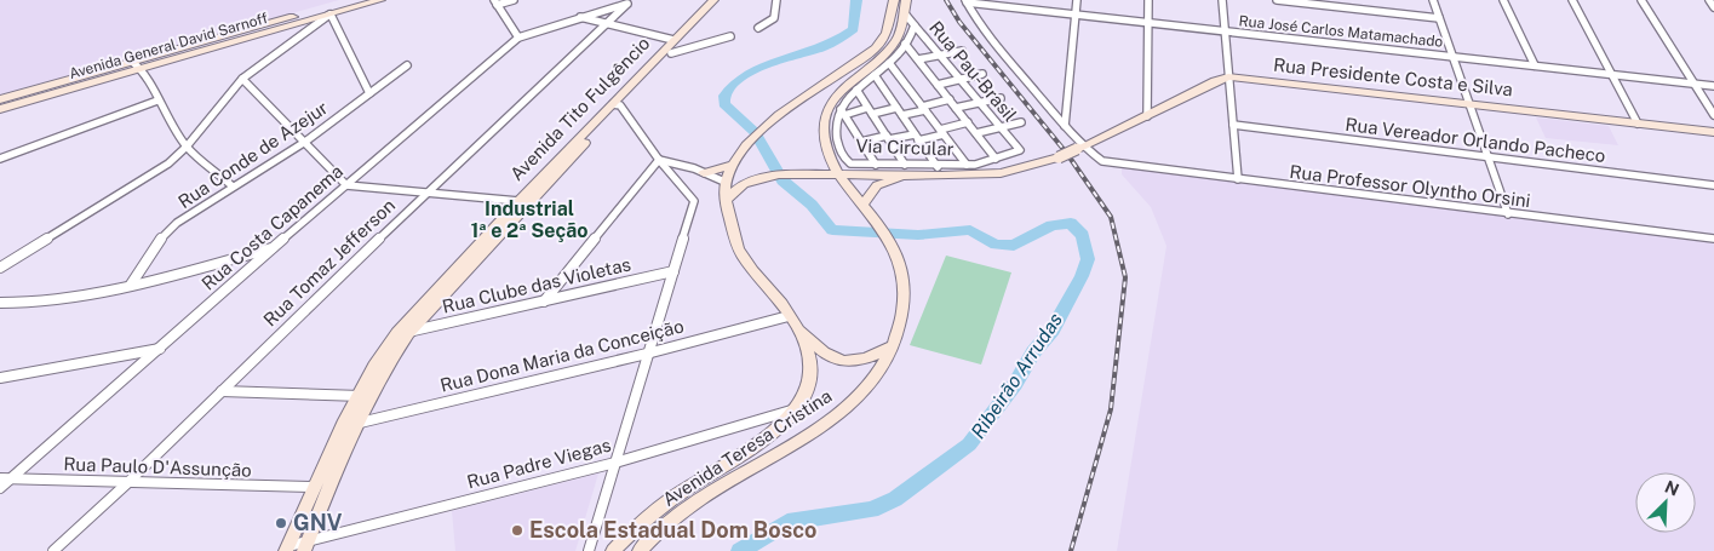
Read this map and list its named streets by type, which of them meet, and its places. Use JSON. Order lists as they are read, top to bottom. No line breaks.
{"streets":{"main road":["Avenida General David Sarnoff","Rua Presidente Costa e Silva","Avenida Tito Fulgêncio","Avenida Teresa Cristina"],"street":["Rua José Carlos Matamachado","Rua Pau-Brasil","Rua Vereador Orlando Pacheco","Via Circular","Rua Conde de Azejur","Rua Professor Olyntho Orsini","Rua Costa Capanema","Rua Tomaz Jefferson","Rua Clube das Violetas","Rua Dona Maria da Conceição","Rua Padre Viegas","Rua Paulo D'Assunção"]},"crossings":[["Rua Pau-Brasil","Via Circular"],["Rua Pau-Brasil","Avenida Teresa Cristina"],["Avenida Tito Fulgêncio","Rua Clube das Violetas"],["Avenida Tito Fulgêncio","Rua Dona Maria da Conceição"],["Avenida Tito Fulgêncio","Rua Padre Viegas"],["Avenida Tito Fulgêncio","Rua Paulo D'Assunção"],["Rua Costa Capanema","Rua Tomaz Jefferson"],["Rua Costa Capanema","Rua Paulo D'Assunção"],["Rua Tomaz Jefferson","Rua Paulo D'Assunção"],["Rua Dona Maria da Conceição","Avenida Teresa Cristina"],["Avenida Teresa Cristina","Rua Padre Viegas"]],"districts":["Industrial 1ª e 2ª Seção"],"water":["Ribeirão Arrudas"],"places":["GNV","Escola Estadual Dom Bosco"],"north":"top right"}
